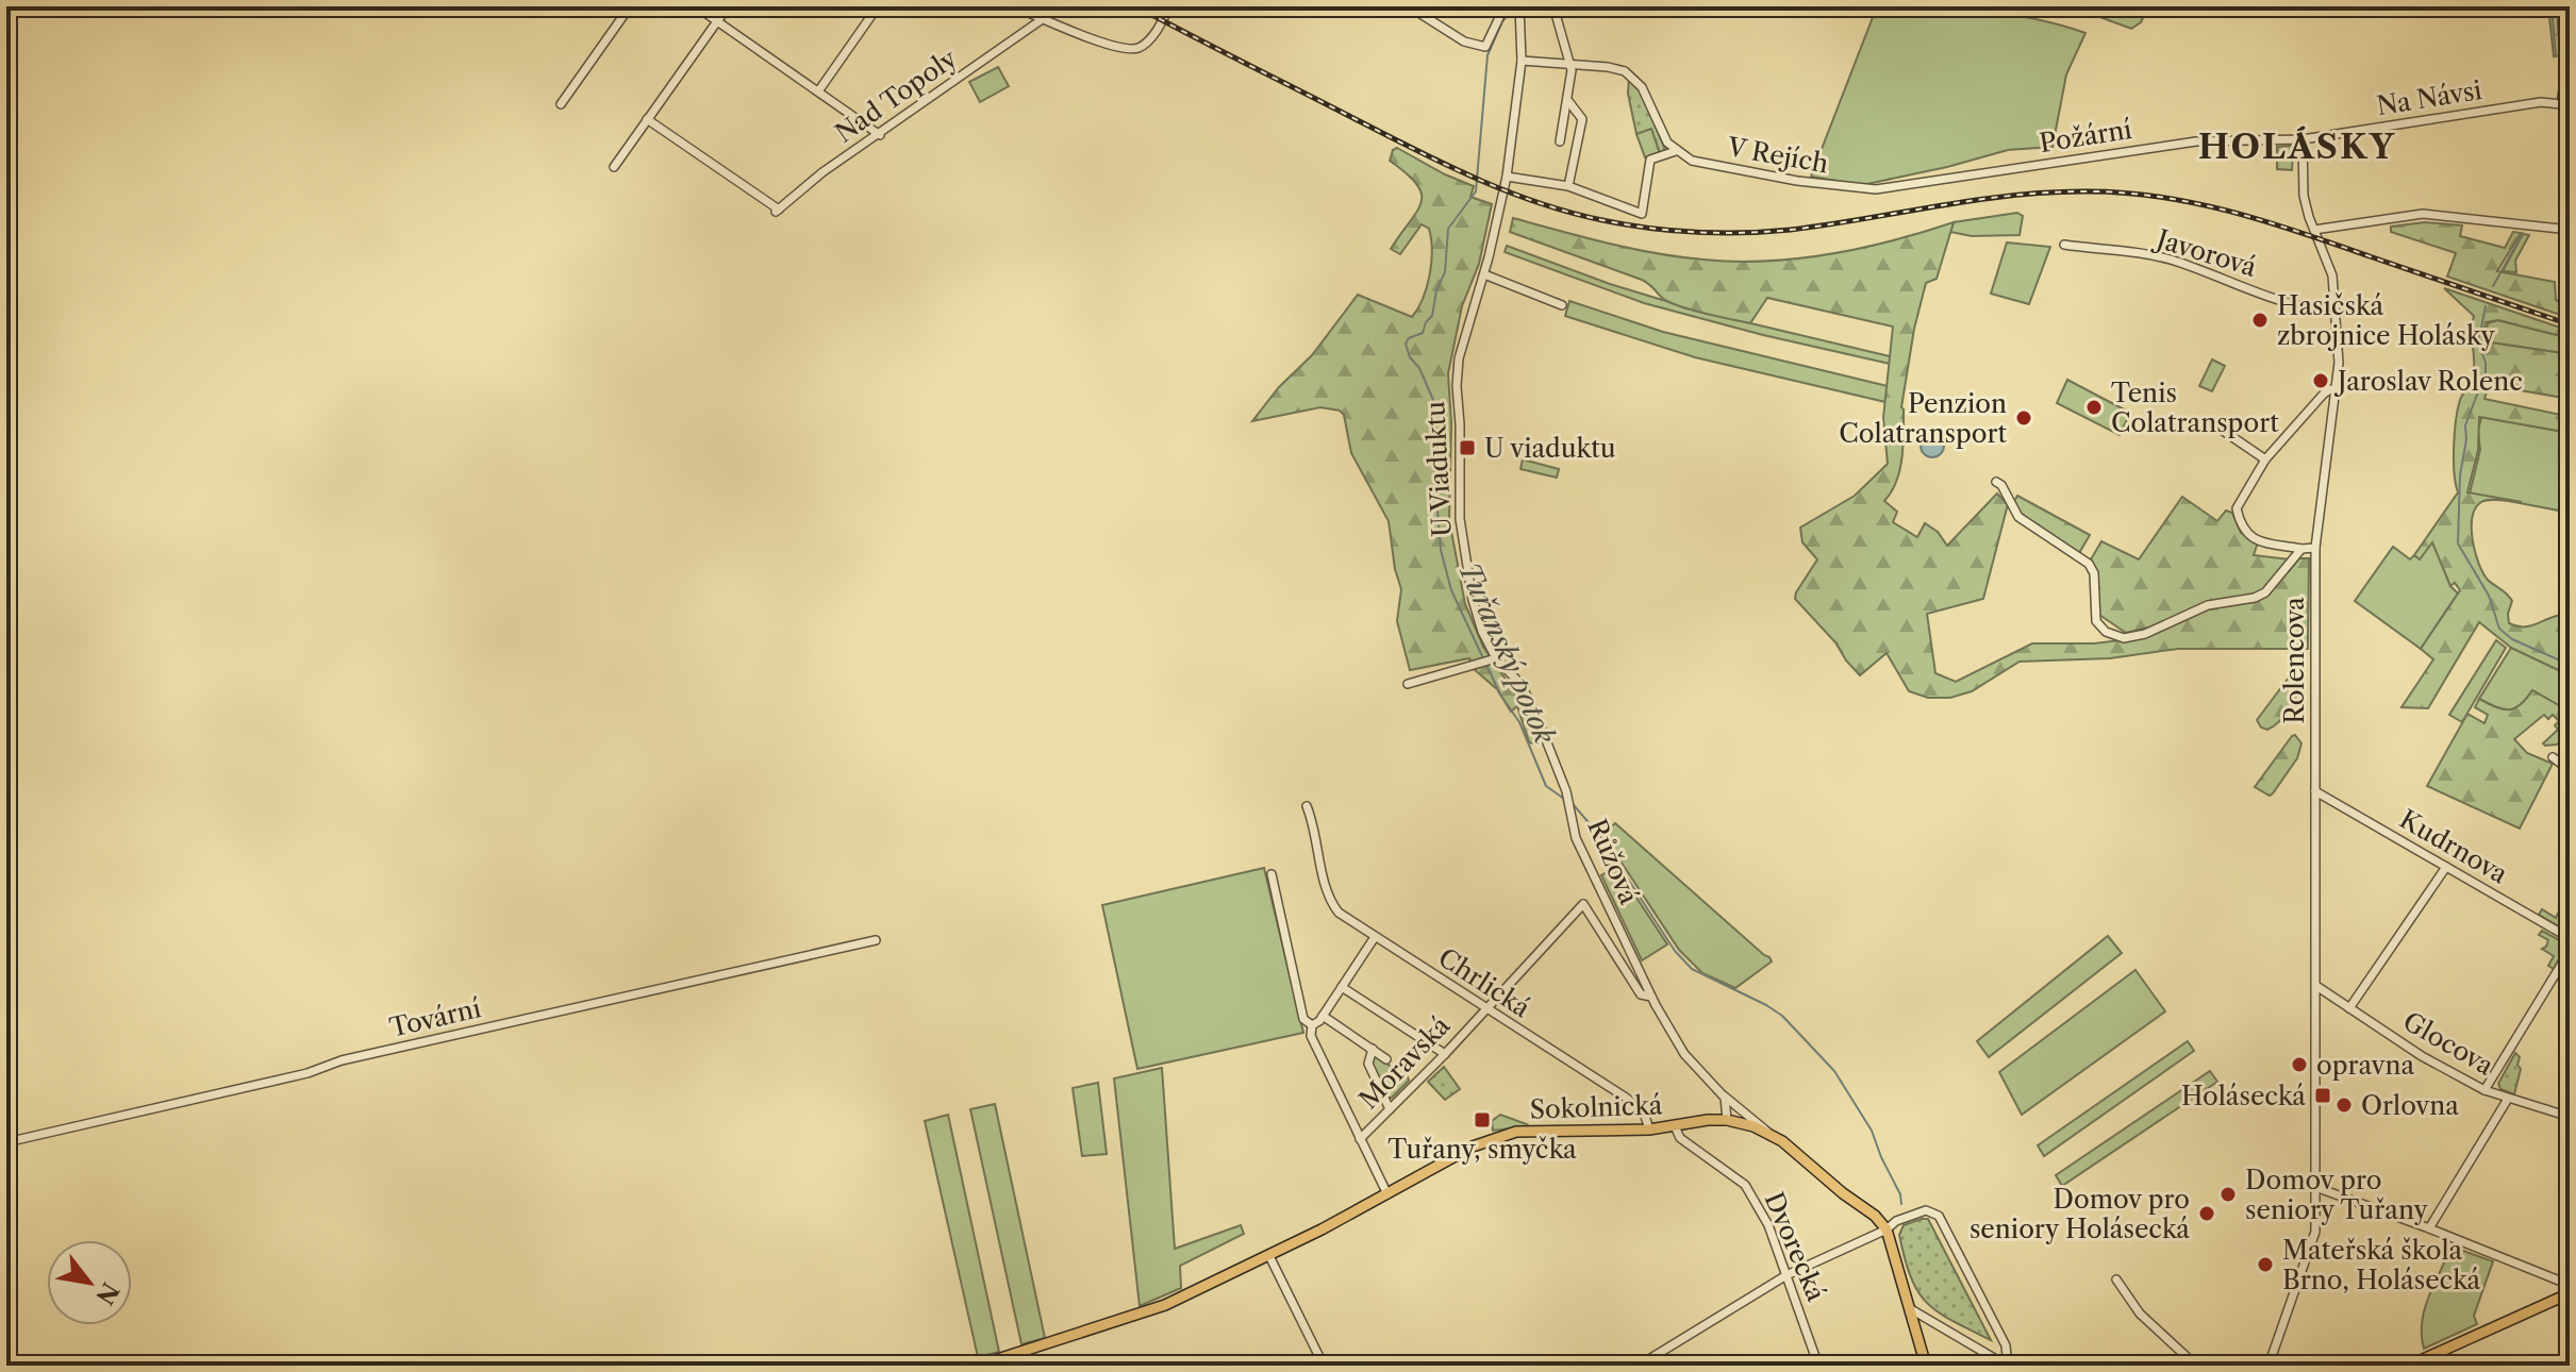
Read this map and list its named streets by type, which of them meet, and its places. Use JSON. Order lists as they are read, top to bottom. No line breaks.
{"streets":{"main road":["Sokolnická"],"street":["Nad Topoly","Na Návsi","Požární","V Rejích","Javorová","U Viaduktu","Rolencova","Kudrnova","Růžová","Chrlická","Tovární","Glocova","Moravská","Dvorecká"]},"crossings":[["Na Návsi","Požární"],["Na Návsi","Rolencova"],["Požární","V Rejích"],["Požární","Rolencova"],["Javorová","Rolencova"],["U Viaduktu","Růžová"],["Rolencova","Kudrnova"],["Rolencova","Glocova"],["Růžová","Moravská"],["Růžová","Sokolnická"],["Chrlická","Moravská"],["Chrlická","Sokolnická"],["Sokolnická","Dvorecká"]],"districts":["HOLÁSKY"],"water":["Tuřanský potok"],"places":{"other":["Hasičská zbrojnice Holásky","Jaroslav Rolenc","Tenis Colatransport","Penzion Colatransport","opravna","Orlovna","Domov pro seniory Tuřany","Domov pro seniory Holásecká","Mateřská škola Brno, Holásecká"],"transit":["U viaduktu","Holásecká","Tuřany, smyčka"]},"north":"bottom right"}
